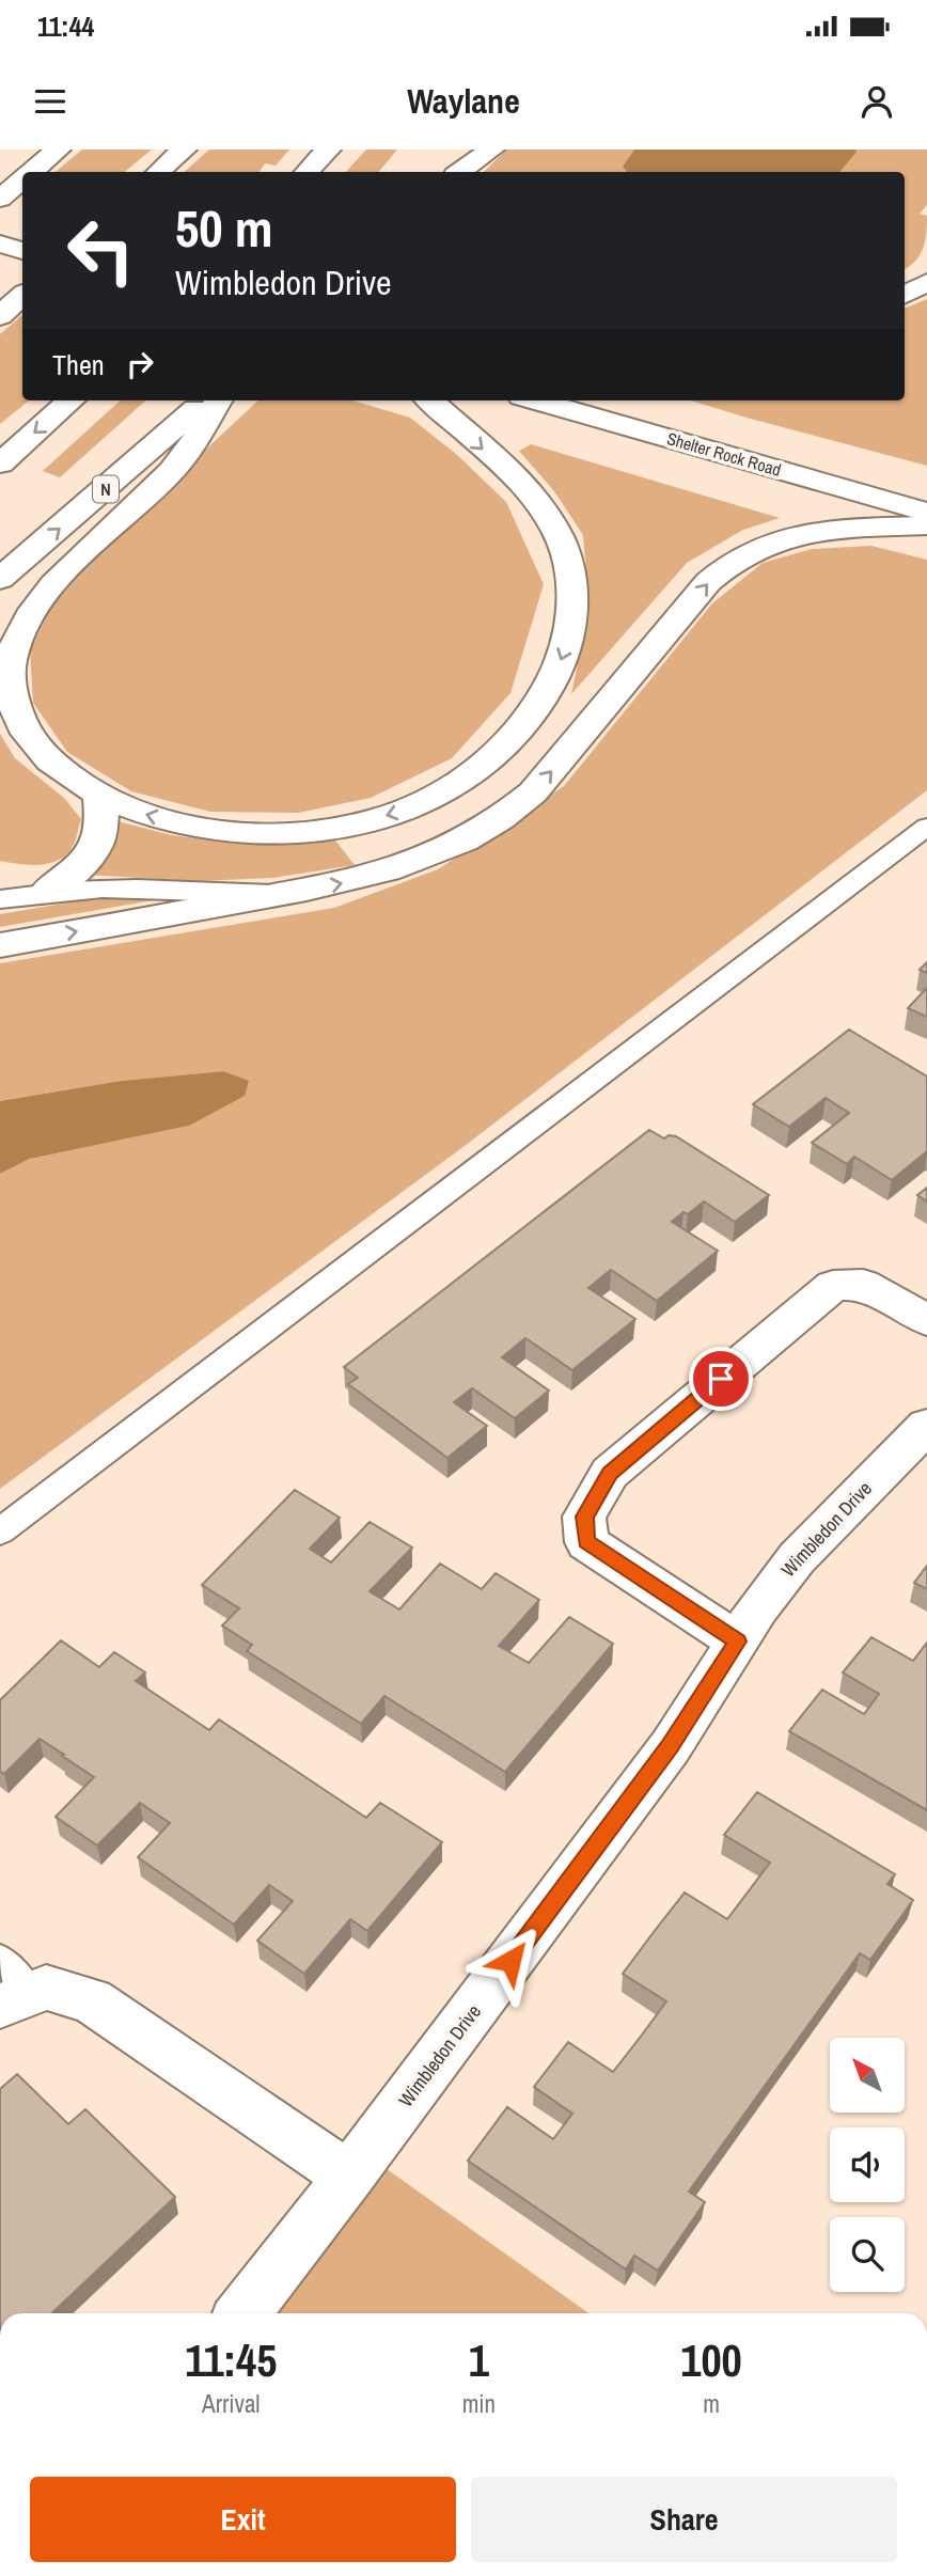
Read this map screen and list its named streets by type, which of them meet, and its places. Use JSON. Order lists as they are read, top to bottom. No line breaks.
{"streets":{"main road":["Shelter Rock Road","N","Wimbledon Drive"]},"north":"top left","page":{"status":"11:44","header":"Waylane","turn":["50 m","Wimbledon Drive"],"then":"Then","eta":["11:45","Arrival","1","min","100","m"],"buttons":["Exit","Share"]}}
